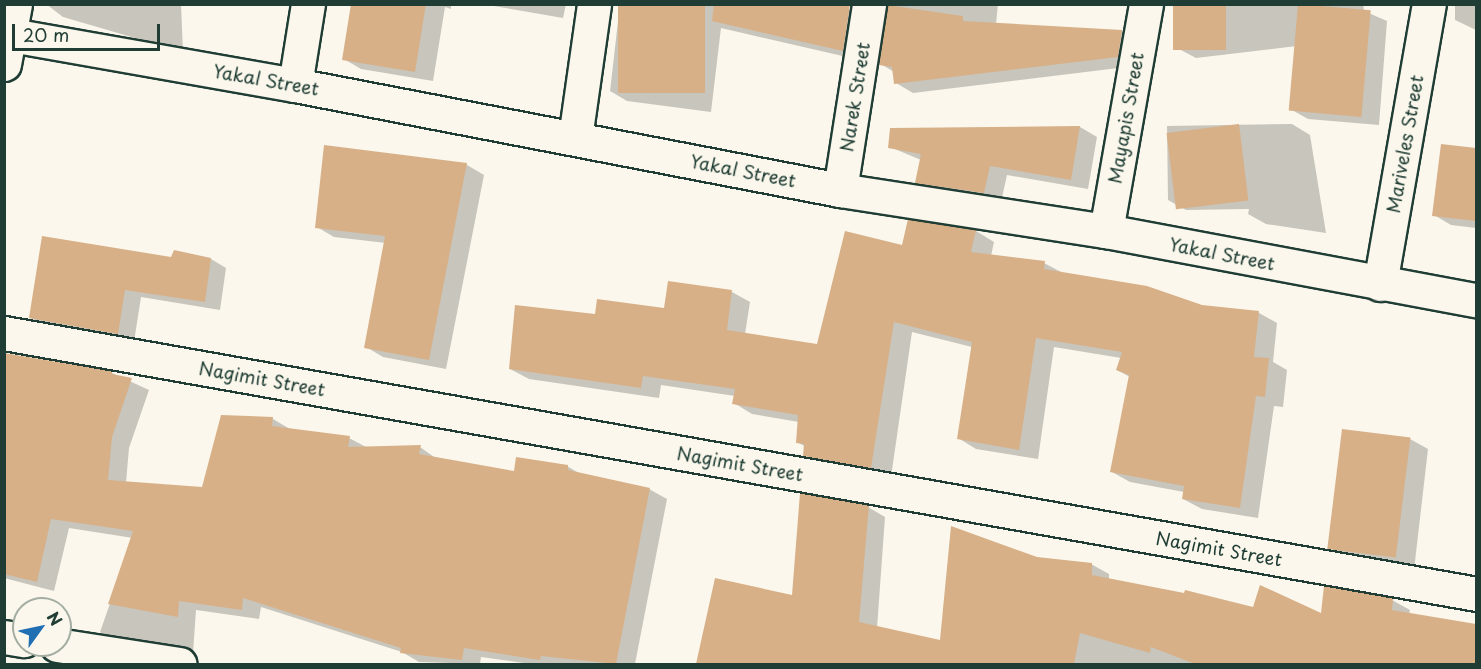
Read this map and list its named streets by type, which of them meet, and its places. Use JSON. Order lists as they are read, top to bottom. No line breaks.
{"streets":{"street":["Yakal Street","Narek Street","Mayapis Street","Mariveles Street","Nagimit Street"]},"crossings":[["Yakal Street","Narek Street"],["Yakal Street","Mayapis Street"],["Yakal Street","Mariveles Street"]],"scale_bar":"20 m","north":"top right"}
